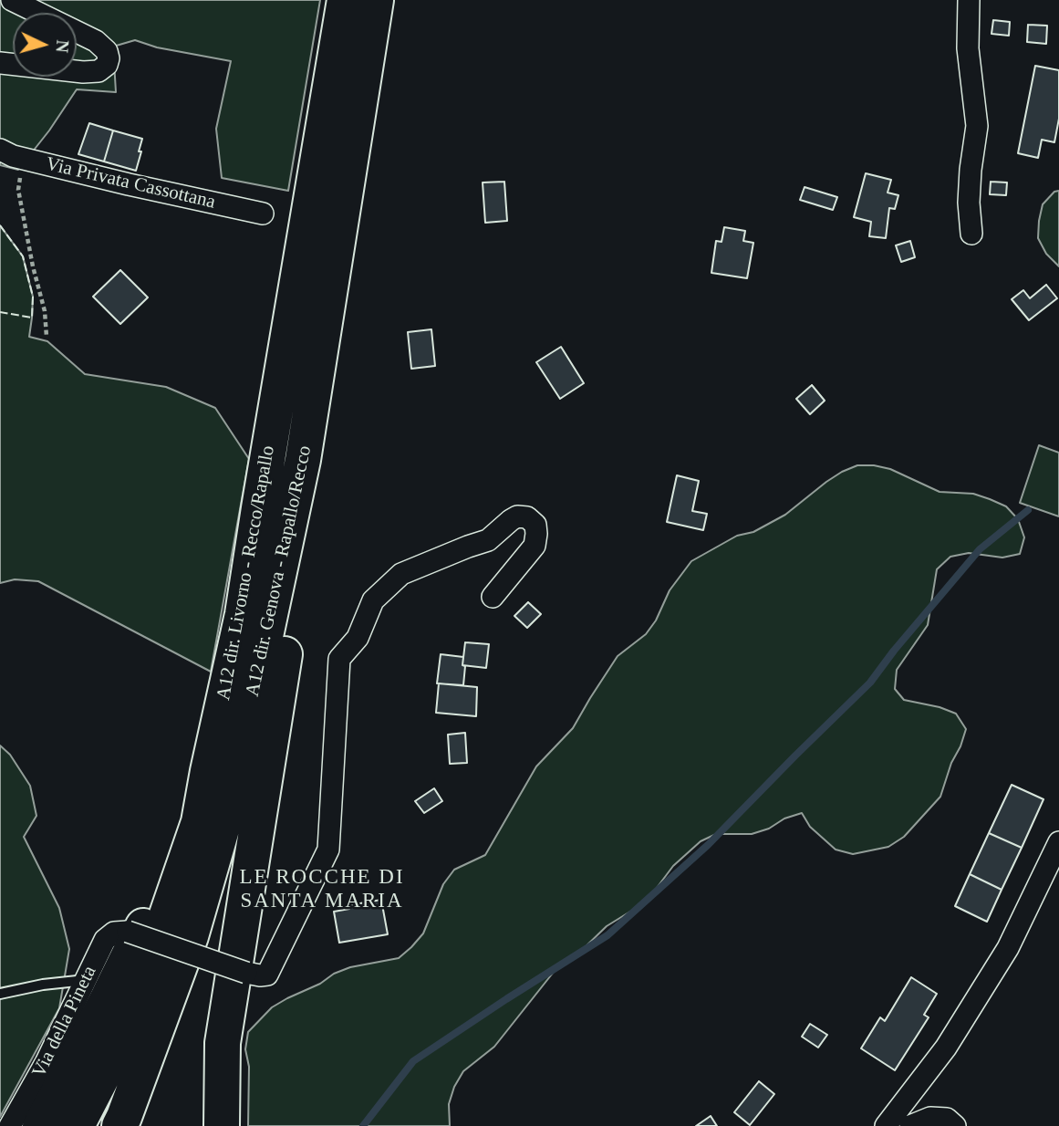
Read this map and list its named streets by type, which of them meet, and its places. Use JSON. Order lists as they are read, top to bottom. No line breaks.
{"streets":{"highway":["A12 dir. Genova - Rapallo/Recco","A12 dir. Livorno - Recco/Rapallo"],"street":["Via Privata Cassottana","Via della Pineta"]},"districts":["LE ROCCHE DI SANTA MARIA"],"north":"right"}
